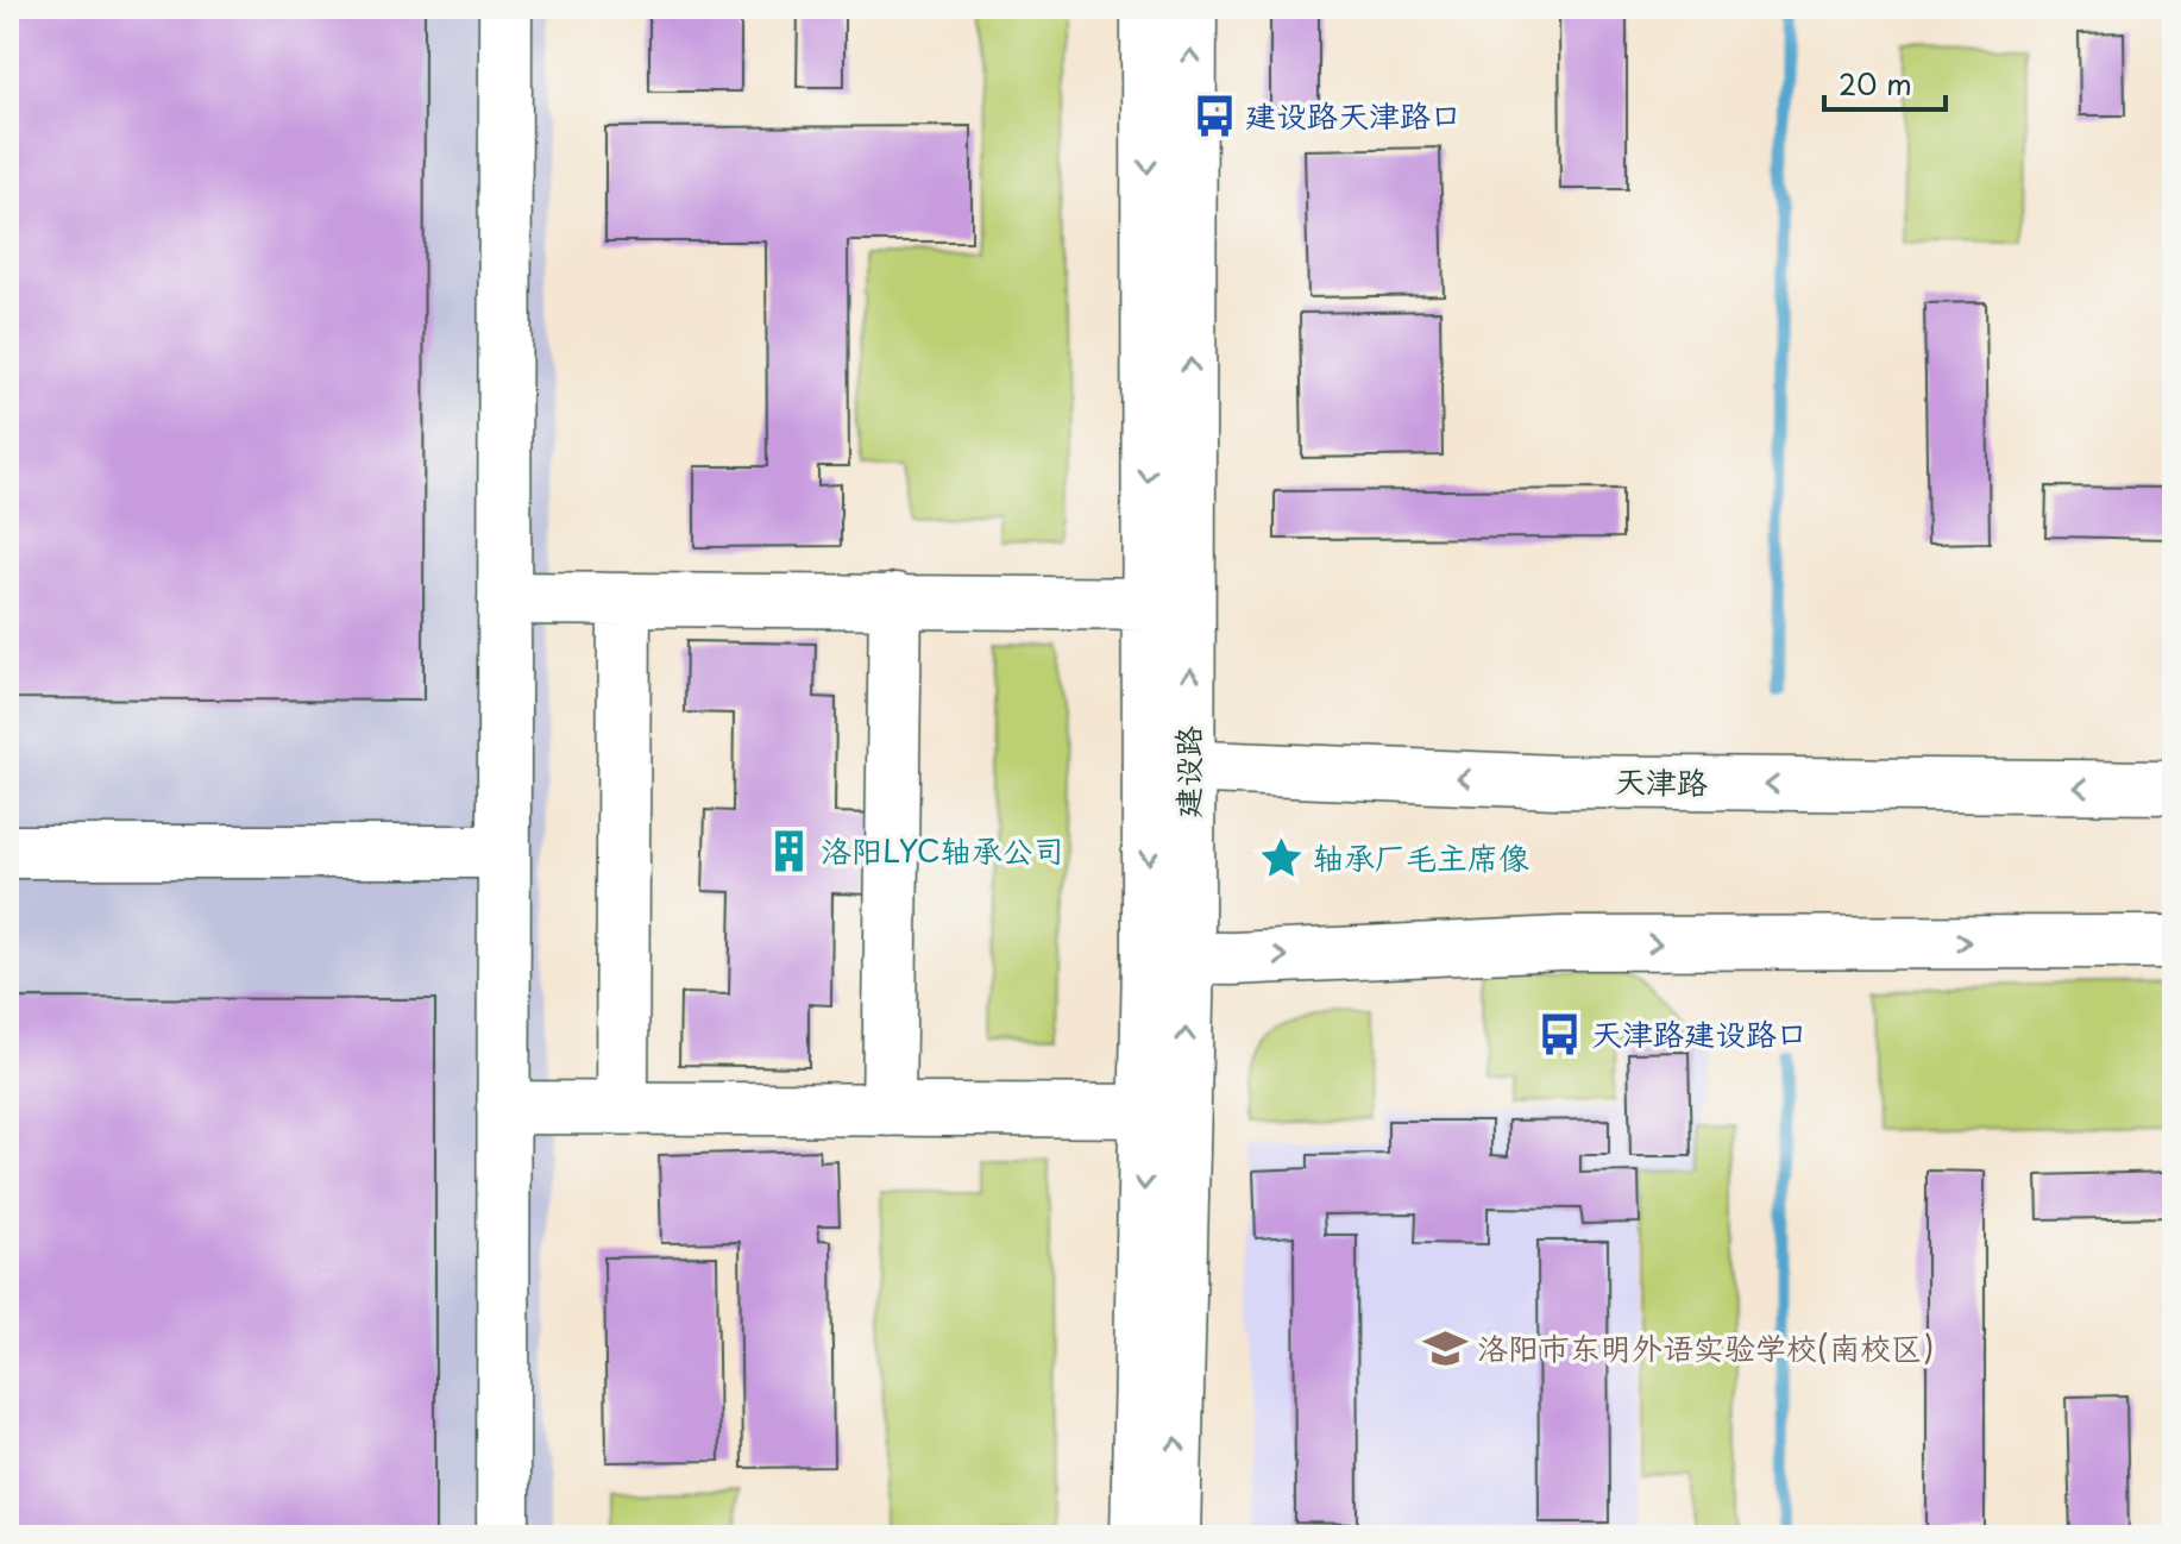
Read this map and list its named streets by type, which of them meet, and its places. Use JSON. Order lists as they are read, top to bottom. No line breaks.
{"streets":{"street":["建设路","天津路"]},"crossings":[["建设路","天津路"]],"places":{"bus stop":["建设路天津路口","天津路建设路口"],"building":["洛阳LYC轴承公司"],"place":["轴承厂毛主席像"],"school or university":["洛阳市东明外语实验学校(南校区)"]},"scale_bar":"20 m"}
